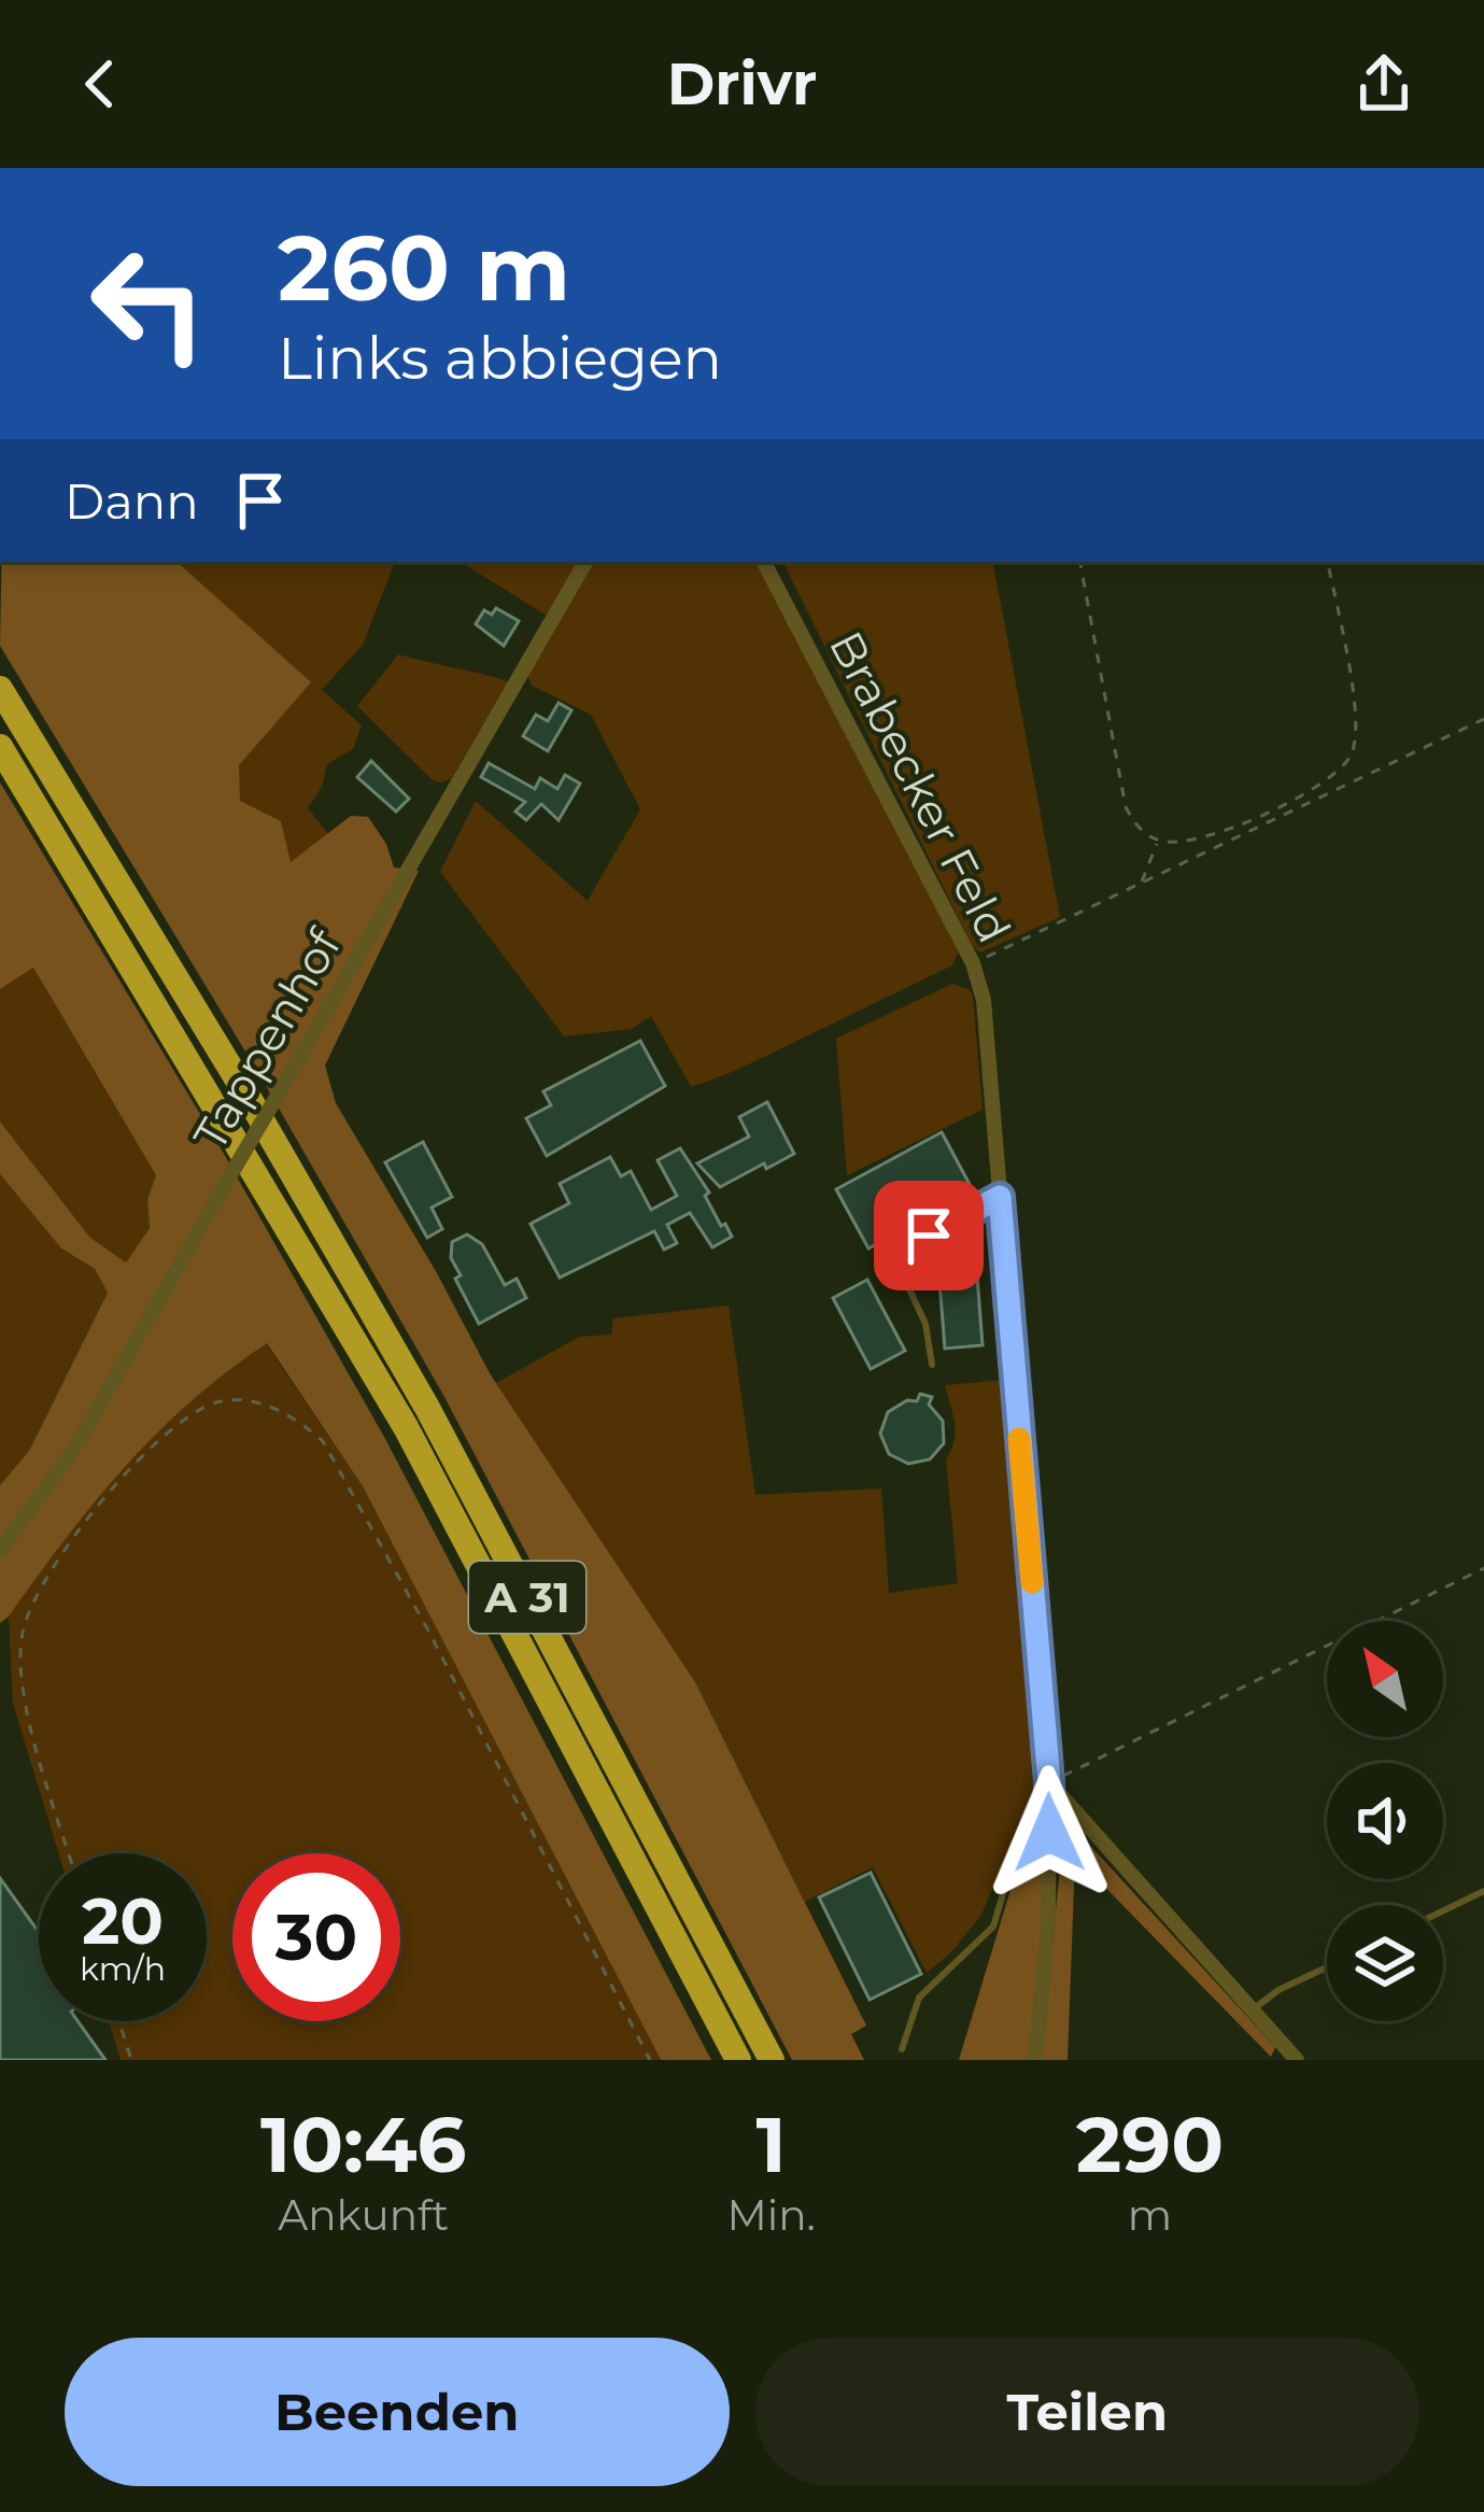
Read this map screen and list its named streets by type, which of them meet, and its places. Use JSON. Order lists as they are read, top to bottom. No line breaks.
{"streets":{"highway":["A 31"],"street":["Brabecker Feld","Tappenhof"]},"north":"top left","page":{"header":"Drivr","turn":["260 m","Links abbiegen"],"then":"Dann","speed":"20 km/h","limit":"30","eta":["10:46","Ankunft","1","Min.","290","m"],"buttons":["Beenden","Teilen"]}}
